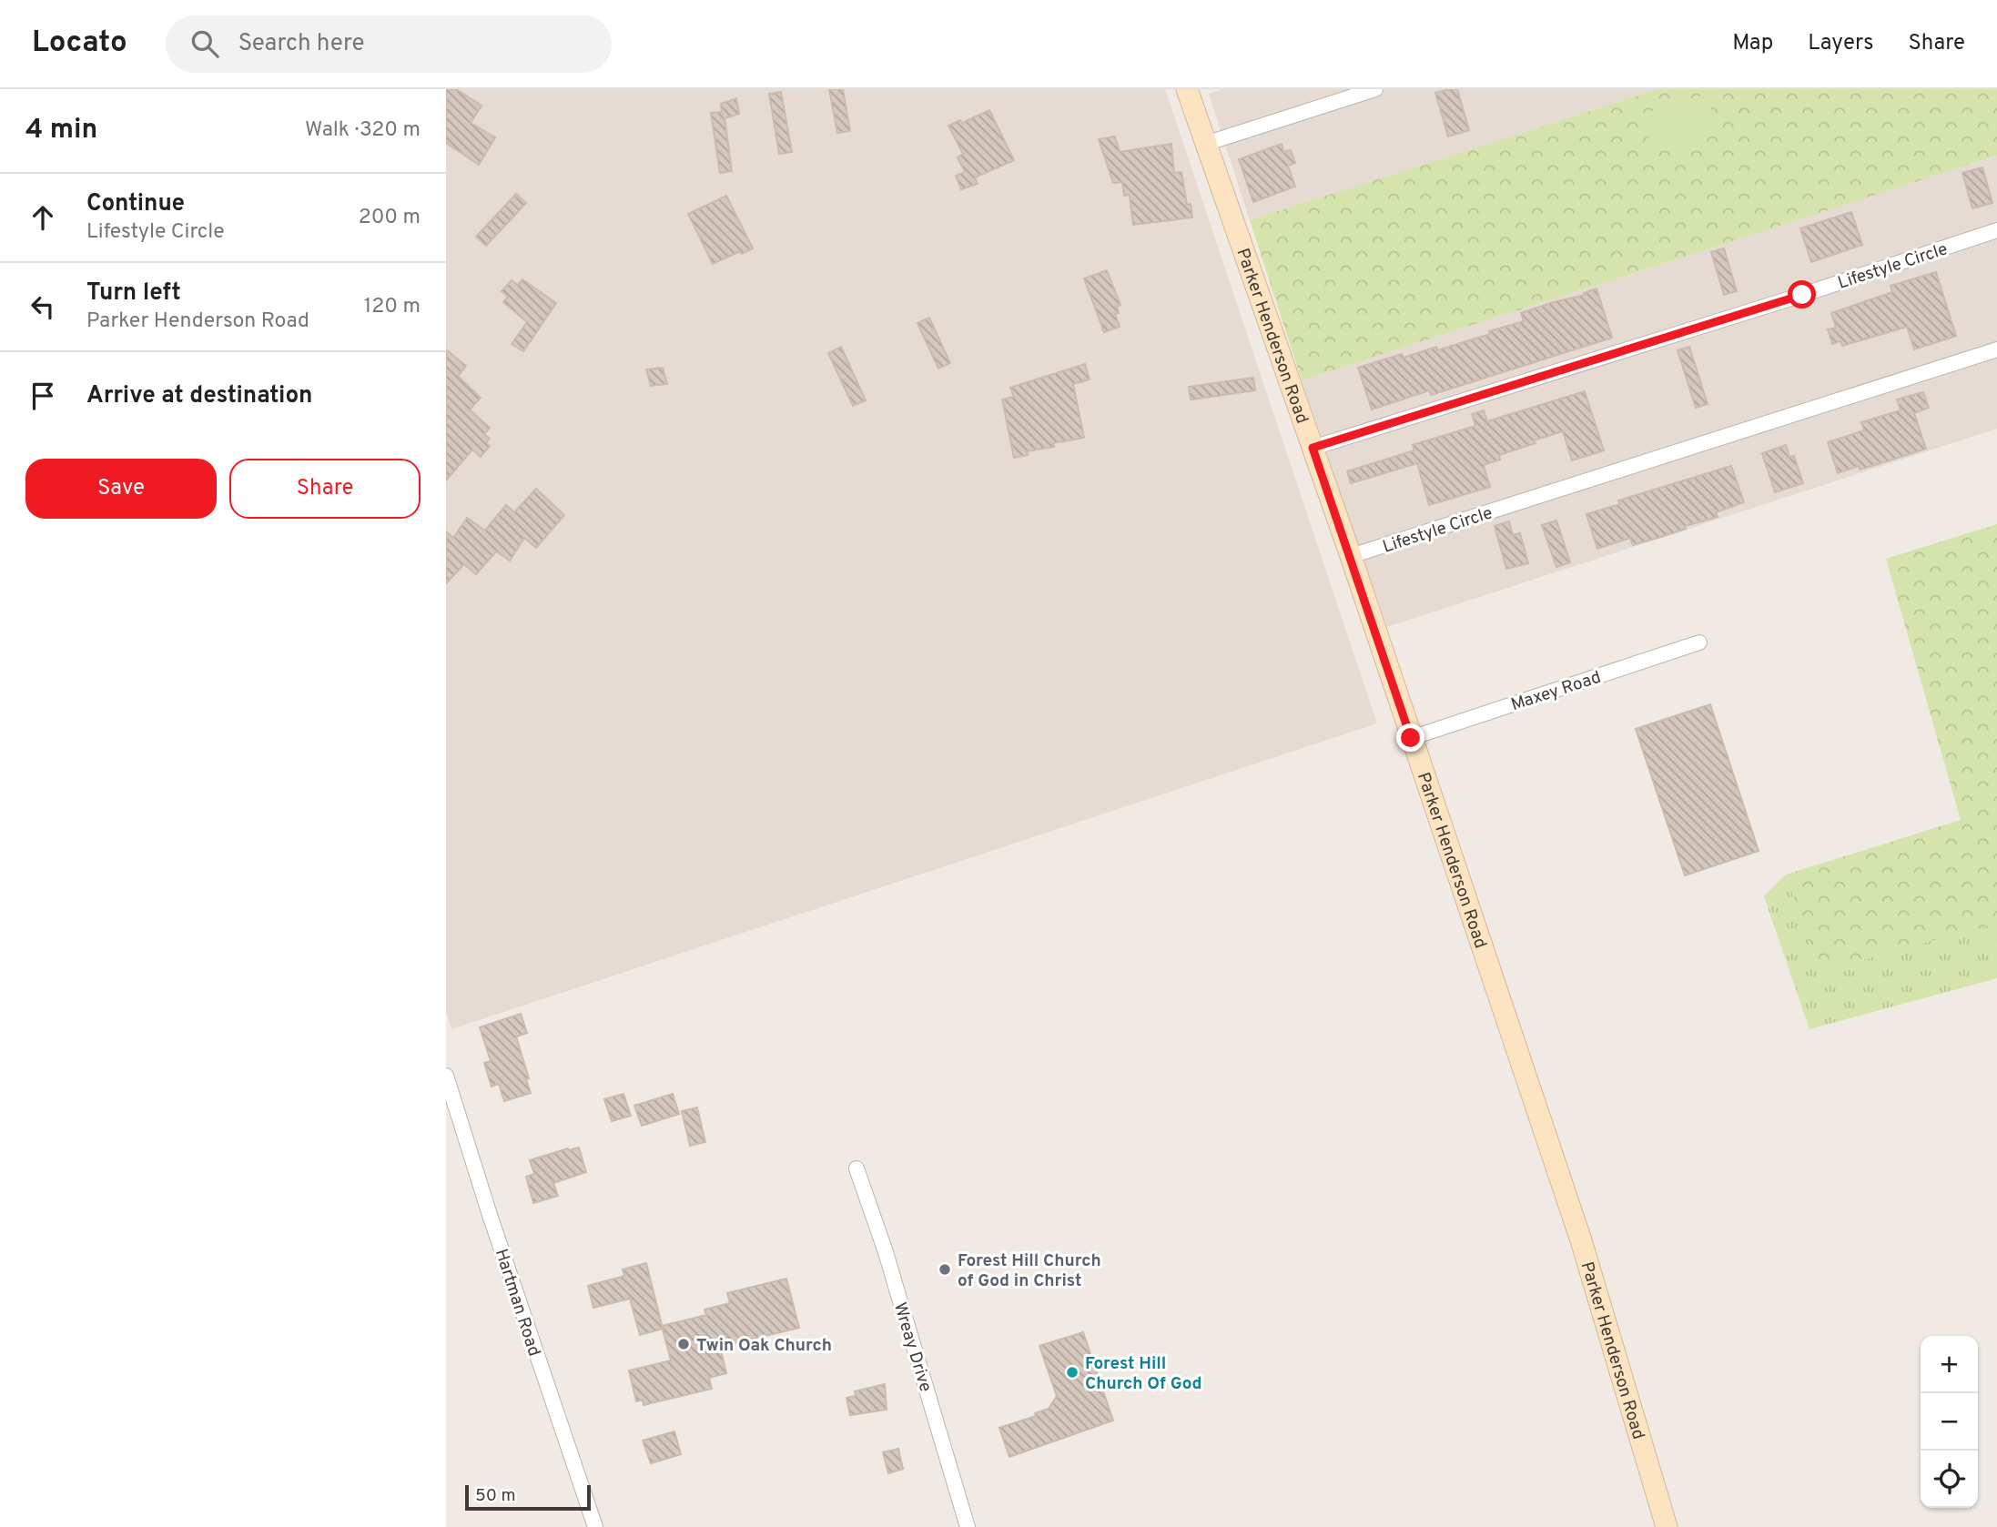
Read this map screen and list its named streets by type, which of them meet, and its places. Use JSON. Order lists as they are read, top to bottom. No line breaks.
{"streets":{"street":["Lifestyle Circle","Parker Henderson Road","Maxey Road","Hartman Road","Wreay Drive"]},"crossings":[["Lifestyle Circle","Parker Henderson Road"],["Parker Henderson Road","Maxey Road"]],"places":["Forest Hill Church of God in Christ","Twin Oak Church","Forest Hill Church Of God"],"scale_bar":"50 m","page":{"header":"Locato","search":"Search here","nav":["Map","Layers","Share"],"heading":["4 min","Walk · 320 m"],"list":[["Continue","Lifestyle Circle","200 m"],["Turn left","Parker Henderson Road","120 m"],"Arrive at destination"],"buttons":["Save","Share"],"map_buttons":["+","−"],"scale":"50 m"}}
